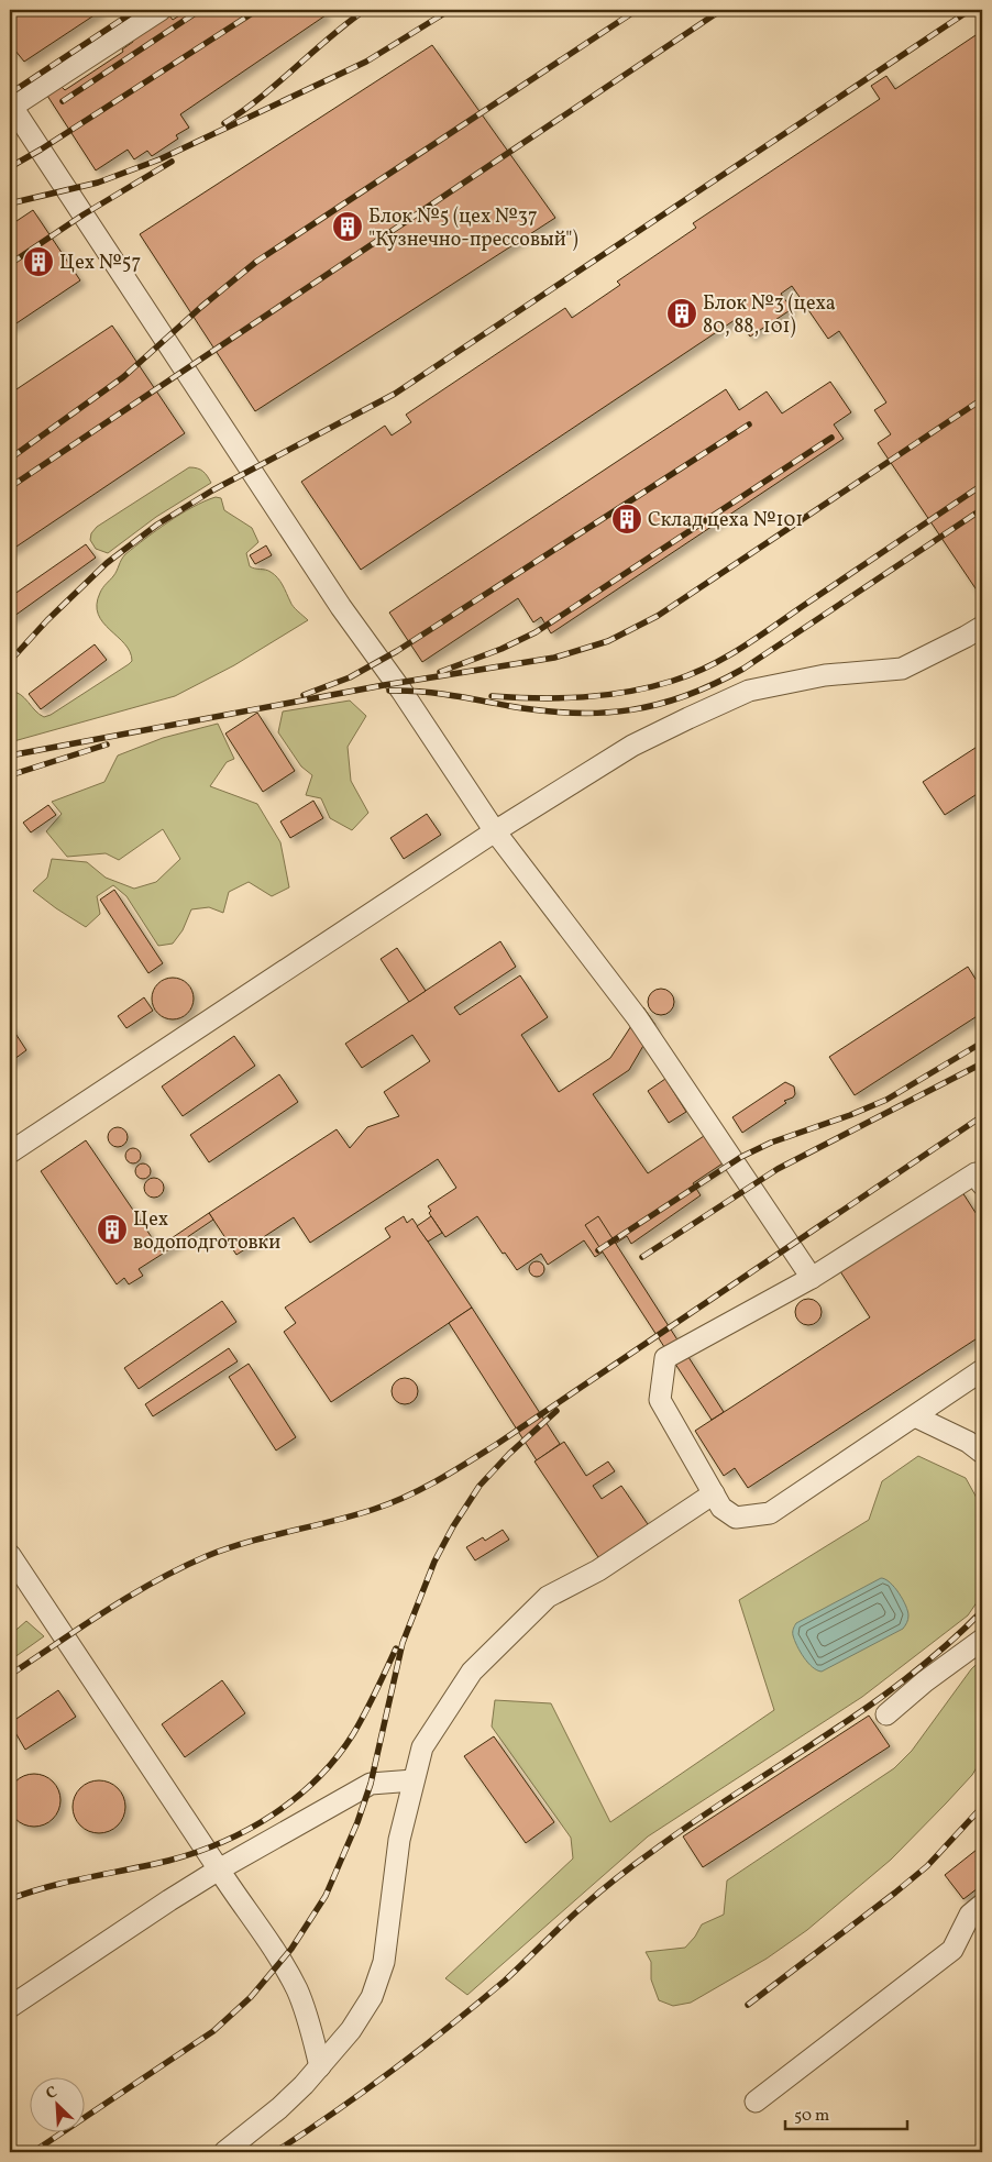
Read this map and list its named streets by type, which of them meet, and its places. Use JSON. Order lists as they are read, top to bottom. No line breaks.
{"places":{"building":["Блок №5 (цех №37 \"Кузнечно-прессовый\")","Цех №57","Блок №3 (цеха 80, 88, 101)","Склад цеха №101","Цех водоподготовки"]},"scale_bar":"50 m","north":"top left"}
